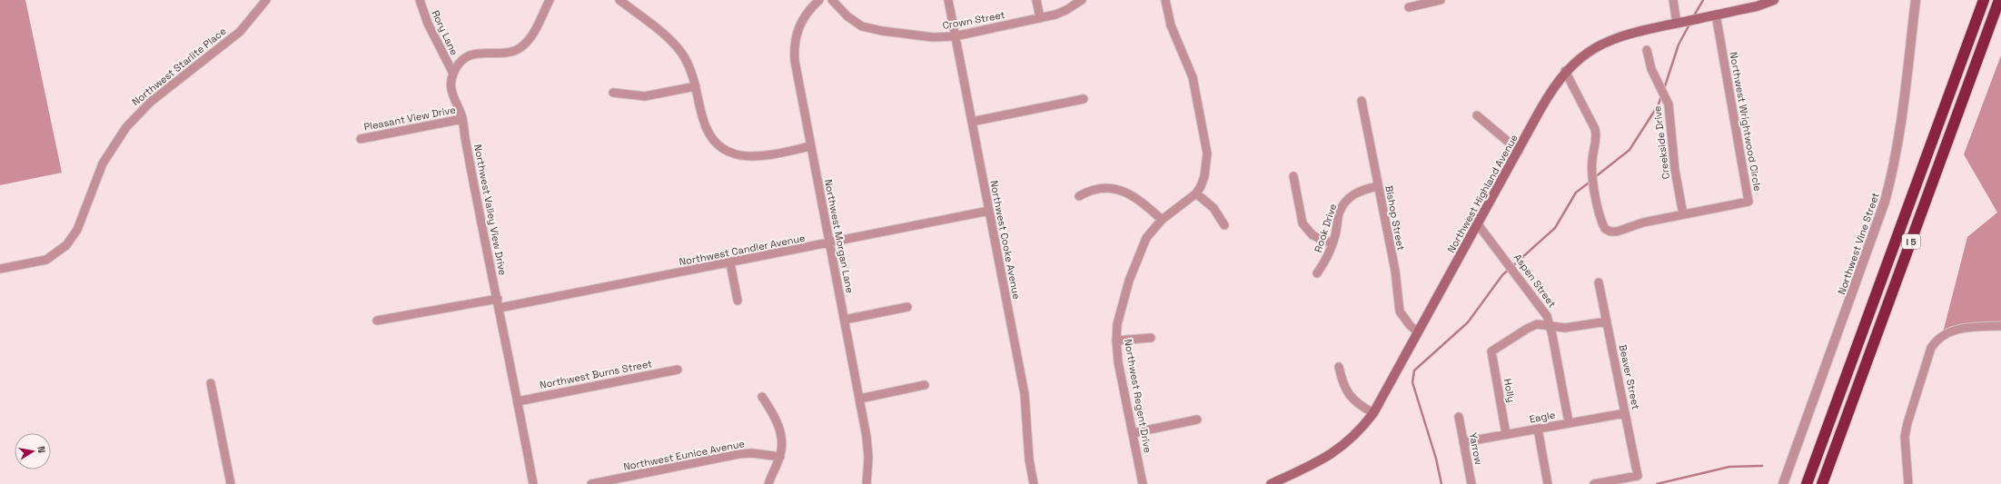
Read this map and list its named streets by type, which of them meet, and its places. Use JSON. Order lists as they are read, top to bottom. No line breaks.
{"streets":{"highway":["I 5"],"main road":["Northwest Highland Avenue"],"street":["Crown Street","Rory Lane","Northwest Starlite Place","Pleasant View Drive","Northwest Wrightwood Circle","Creekside Drive","Northwest Valley View Drive","Bishop Street","Rook Drive","Northwest Morgan Lane","Northwest Cooke Avenue","Northwest Vine Street","Northwest Candler Avenue","Aspen Street","Northwest Burns Street","Beaver Street","Holly","Northwest Regent Drive","Eagle","Yarrow","Northwest Eunice Avenue"]},"crossings":[["Crown Street","Northwest Cooke Avenue"],["Rory Lane","Northwest Valley View Drive"],["Pleasant View Drive","Northwest Valley View Drive"],["Northwest Wrightwood Circle","Creekside Drive"],["Northwest Wrightwood Circle","Northwest Highland Avenue"],["Northwest Highland Avenue","Bishop Street"],["Northwest Highland Avenue","Aspen Street"],["Northwest Valley View Drive","Northwest Candler Avenue"],["Northwest Valley View Drive","Northwest Burns Street"],["Bishop Street","Rook Drive"],["Northwest Morgan Lane","Northwest Candler Avenue"],["Northwest Cooke Avenue","Northwest Candler Avenue"],["Aspen Street","Holly"],["Aspen Street","Eagle"],["Beaver Street","Eagle"],["Holly","Eagle"],["Eagle","Yarrow"]],"north":"right"}
